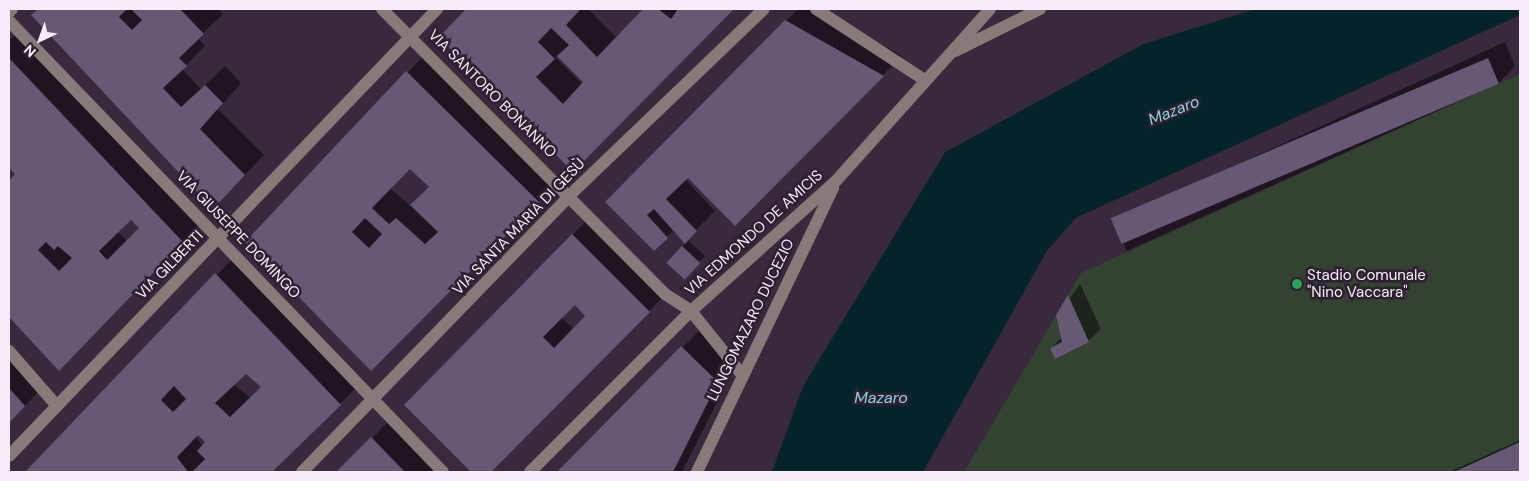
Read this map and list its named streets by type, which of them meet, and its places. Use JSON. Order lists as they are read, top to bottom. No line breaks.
{"streets":{"street":["VIA SANTORO BONANNO","VIA SANTA MARIA DI GESÙ","VIA EDMONDO DE AMICIS","VIA GIUSEPPE DOMINGO","VIA GILBERTI","LUNGOMAZARO DUCEZIO"]},"crossings":[["VIA SANTORO BONANNO","VIA SANTA MARIA DI GESÙ"],["VIA SANTORO BONANNO","VIA EDMONDO DE AMICIS"],["VIA SANTORO BONANNO","VIA GILBERTI"],["VIA SANTORO BONANNO","LUNGOMAZARO DUCEZIO"],["VIA SANTA MARIA DI GESÙ","VIA GIUSEPPE DOMINGO"],["VIA EDMONDO DE AMICIS","LUNGOMAZARO DUCEZIO"],["VIA GIUSEPPE DOMINGO","VIA GILBERTI"]],"water":["Mazaro"],"places":["Stadio Comunale \"Nino Vaccara\""],"north":"bottom left"}
